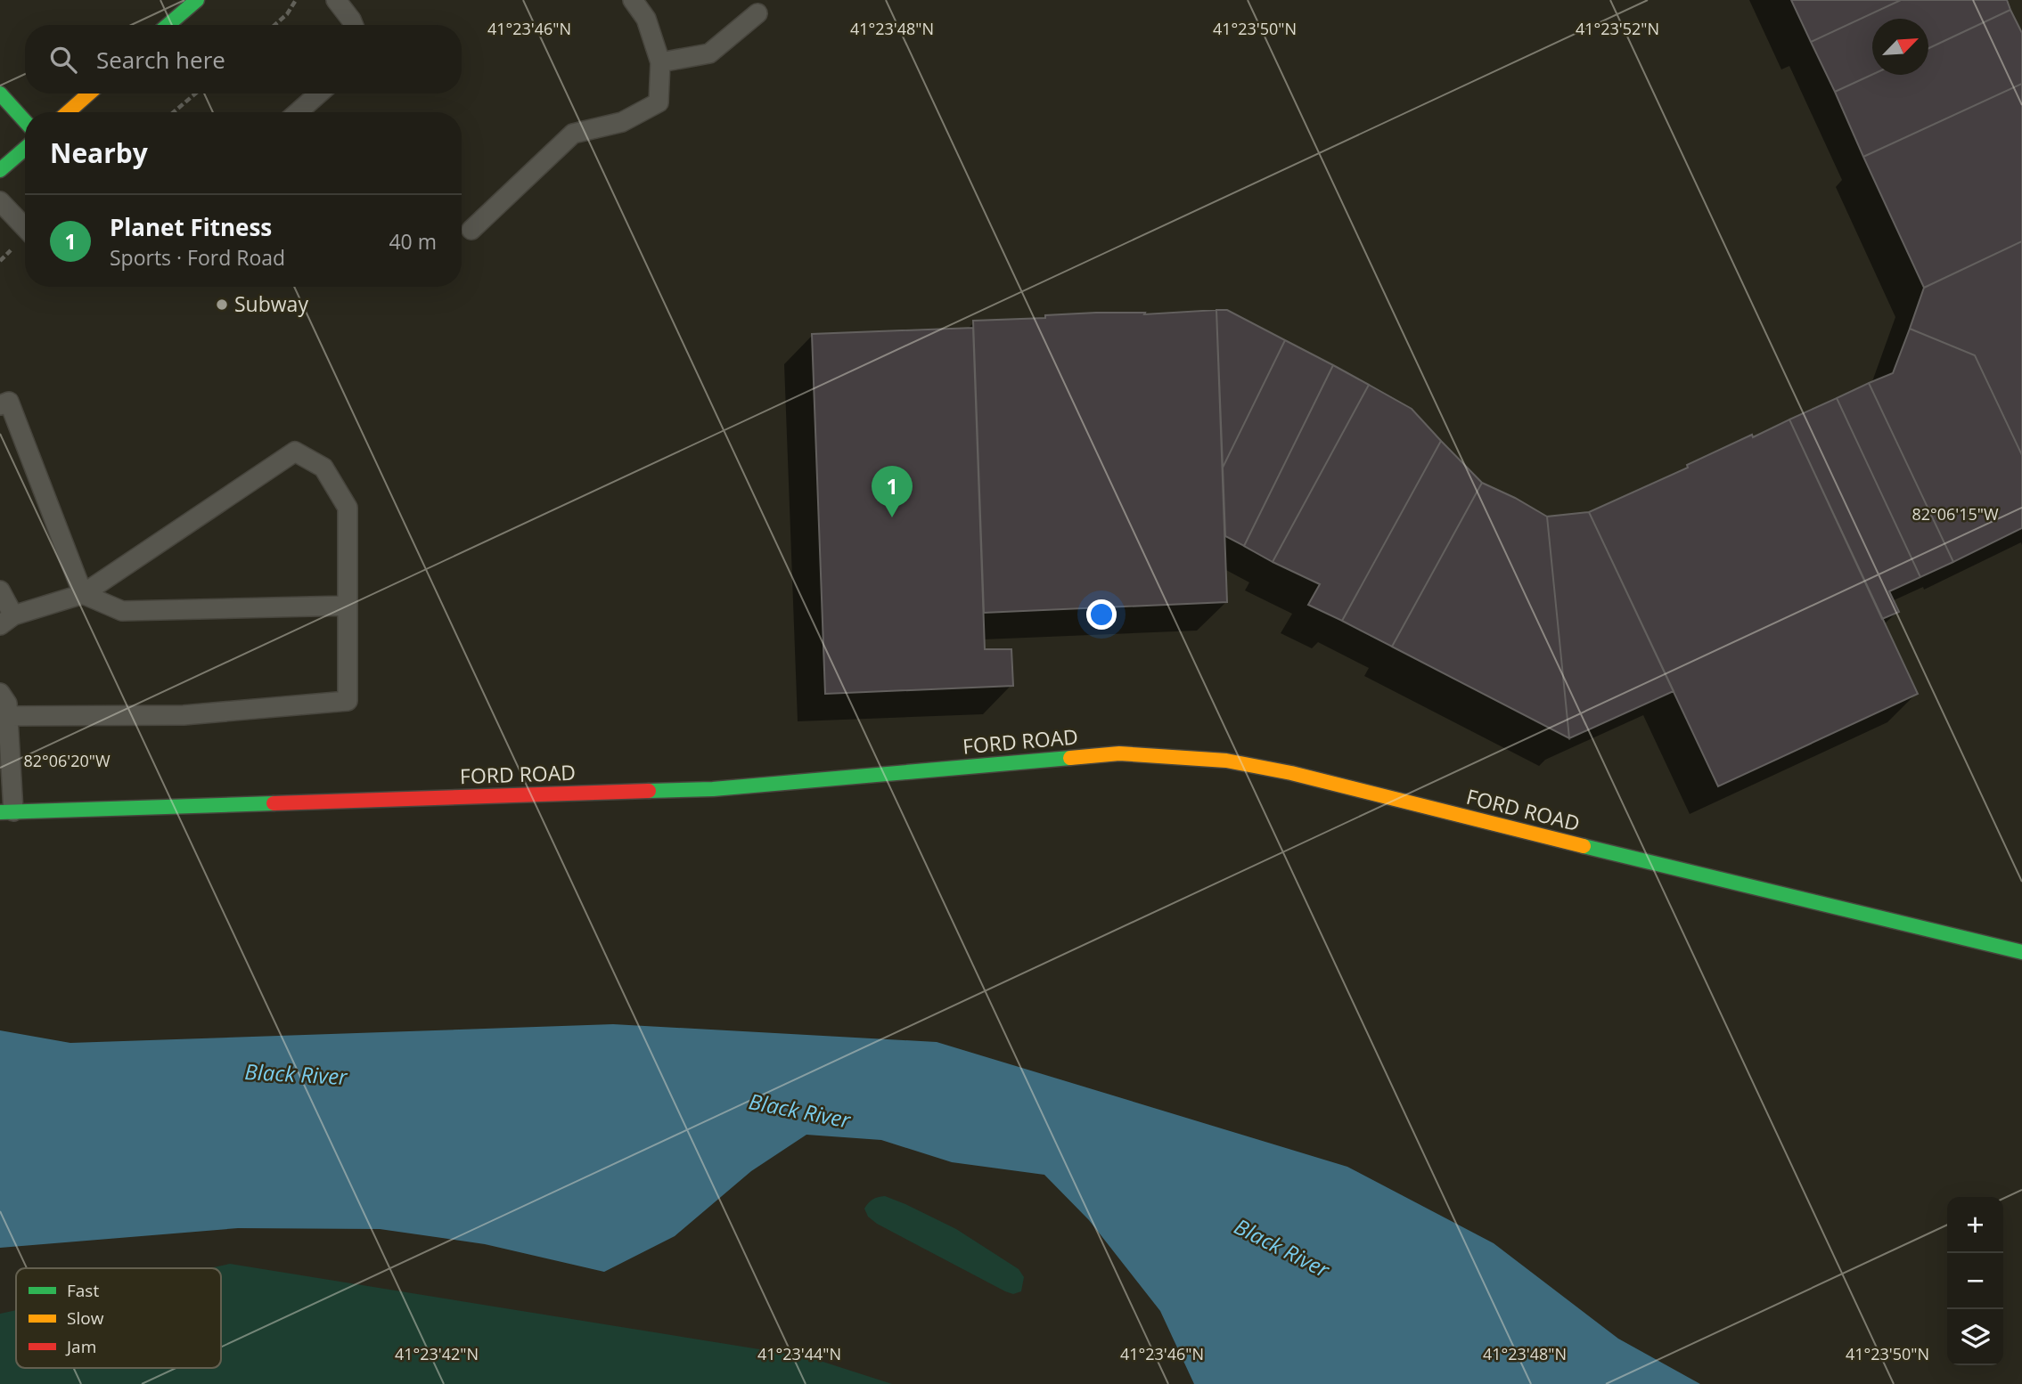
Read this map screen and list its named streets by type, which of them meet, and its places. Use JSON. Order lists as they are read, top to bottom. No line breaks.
{"streets":{"street":["FORD ROAD"]},"water":["Black River"],"places":["Subway"],"legend":["Fast","Slow","Jam"],"north":"top right","page":{"search":"Search here","heading":"Nearby","list":[{"mark":"1","name":"Planet Fitness","note":"Sports · Ford Road","value":"40 m"}],"pins":"1","map_buttons":["+","−"]},"coordinates":["41°23'46\"N","41°23'48\"N","41°23'50\"N","41°23'52\"N","82°06'15\"W","82°06'20\"W","41°23'42\"N","41°23'44\"N"]}
